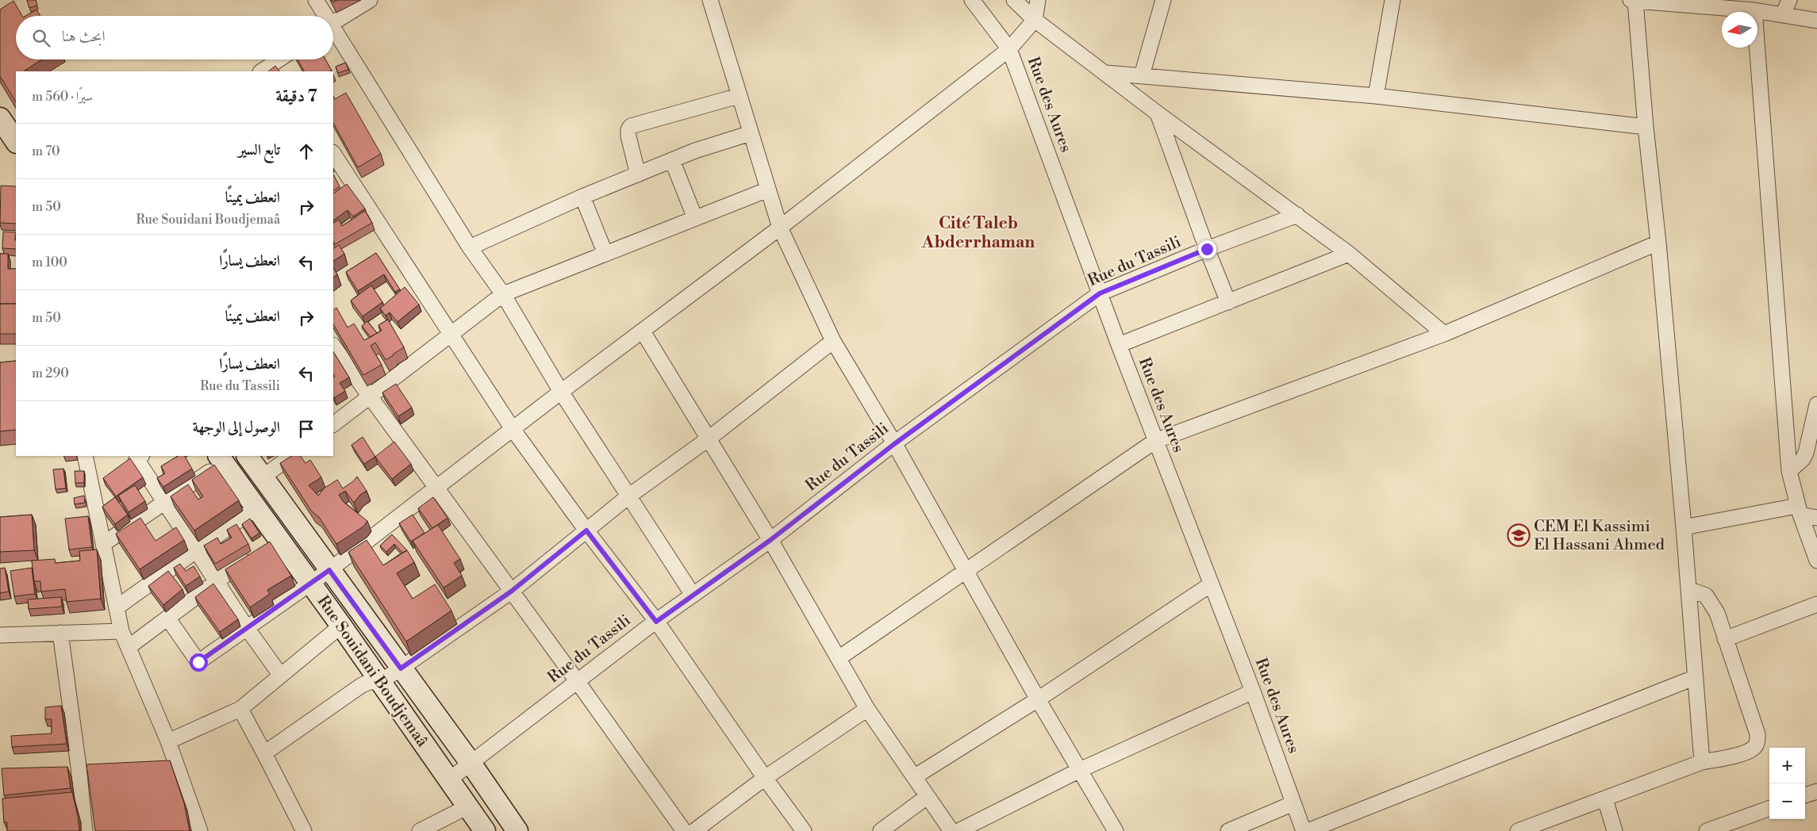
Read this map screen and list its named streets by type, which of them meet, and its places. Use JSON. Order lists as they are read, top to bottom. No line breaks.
{"streets":{"main road":["Rue Souidani Boudjemaâ"],"street":["Rue des Aures","Rue du Tassili"]},"crossings":[["Rue des Aures","Rue du Tassili"],["Rue du Tassili","Rue Souidani Boudjemaâ"]],"districts":["Cité Taleb Abderrhaman"],"places":{"school or university":["CEM El Kassimi El Hassani Ahmed"]},"north":"left","page":{"search":"ابحث هنا","heading":["7 دقيقة","سيرًا · 560 m"],"list":[["تابع السير","70 m"],["انعطف يمينًا","Rue Souidani Boudjemaâ","50 m"],["انعطف يسارًا","100 m"],["انعطف يمينًا","50 m"],["انعطف يسارًا","Rue du Tassili","290 m"],"الوصول إلى الوجهة"],"map_buttons":["+","−"]}}
